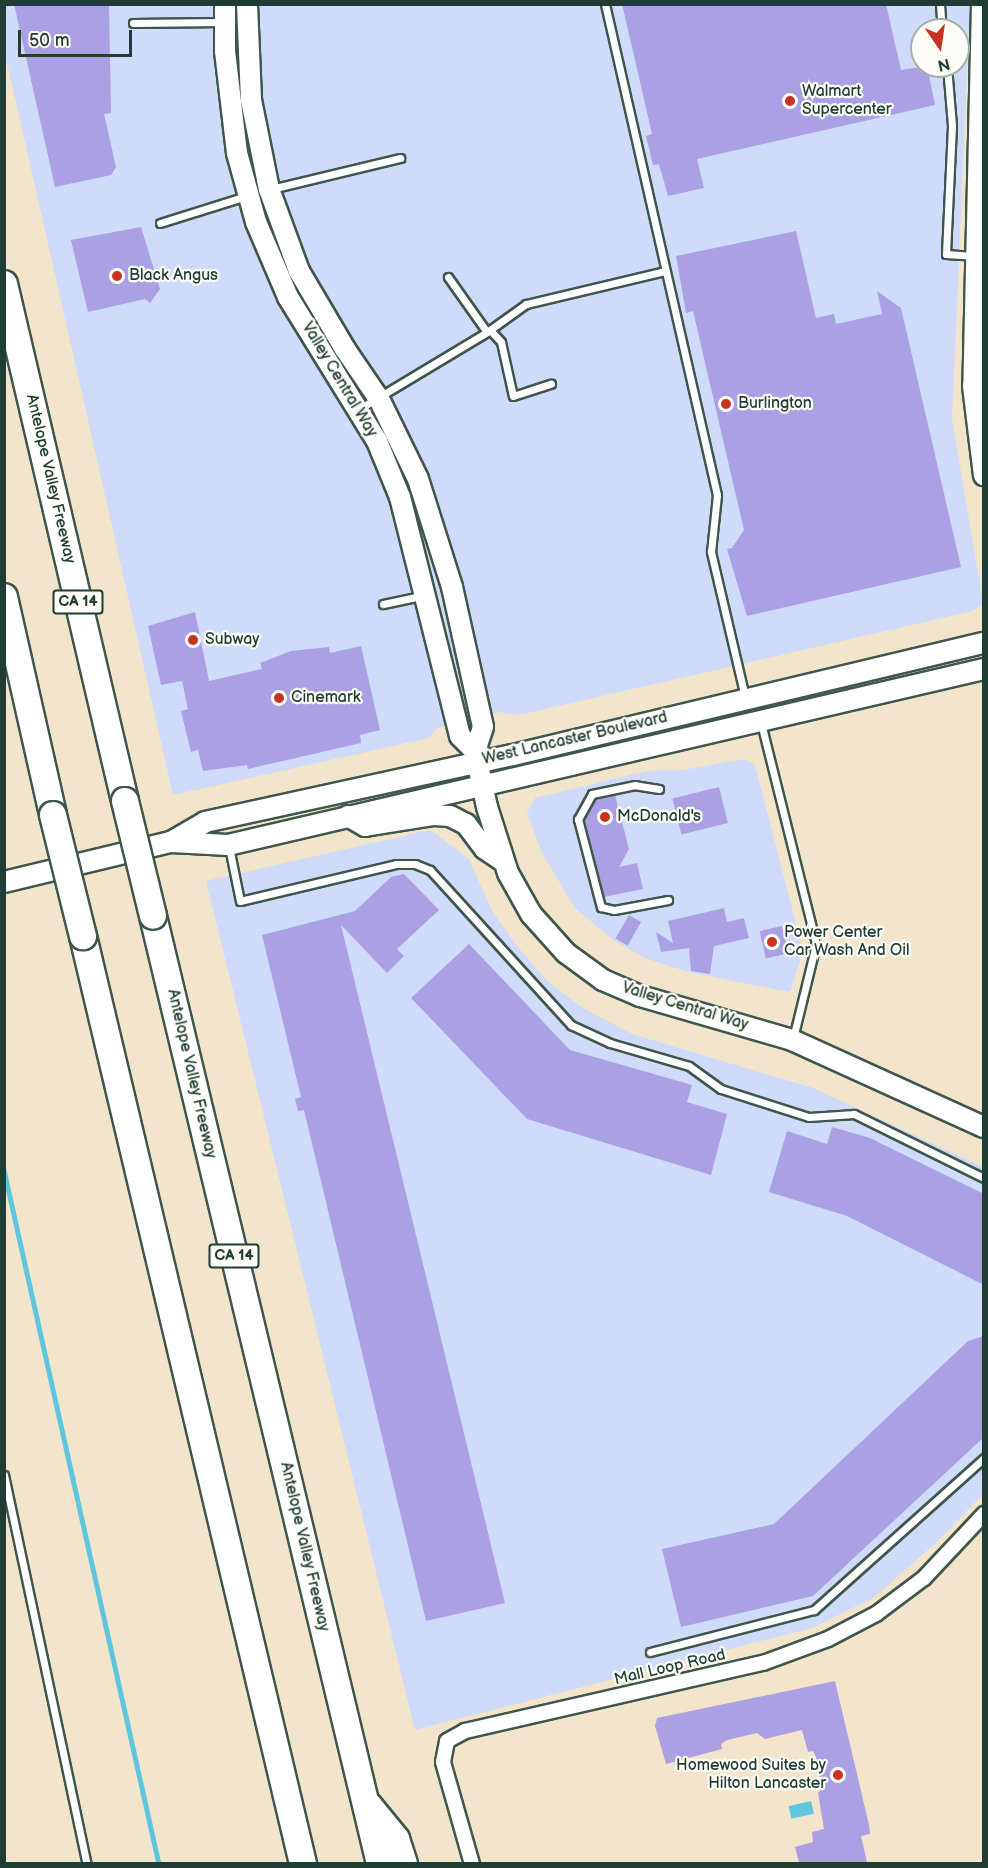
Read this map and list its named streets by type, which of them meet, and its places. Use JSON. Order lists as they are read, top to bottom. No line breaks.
{"streets":{"highway":["Antelope Valley Freeway","CA 14"],"street":["Valley Central Way","West Lancaster Boulevard","Mall Loop Road"]},"crossings":[["Valley Central Way","West Lancaster Boulevard"]],"places":["Walmart Supercenter","Black Angus","Burlington","Subway","Cinemark","McDonald's","Power Center Car Wash And Oil","Homewood Suites by Hilton Lancaster"],"scale_bar":"50 m","north":"bottom"}
